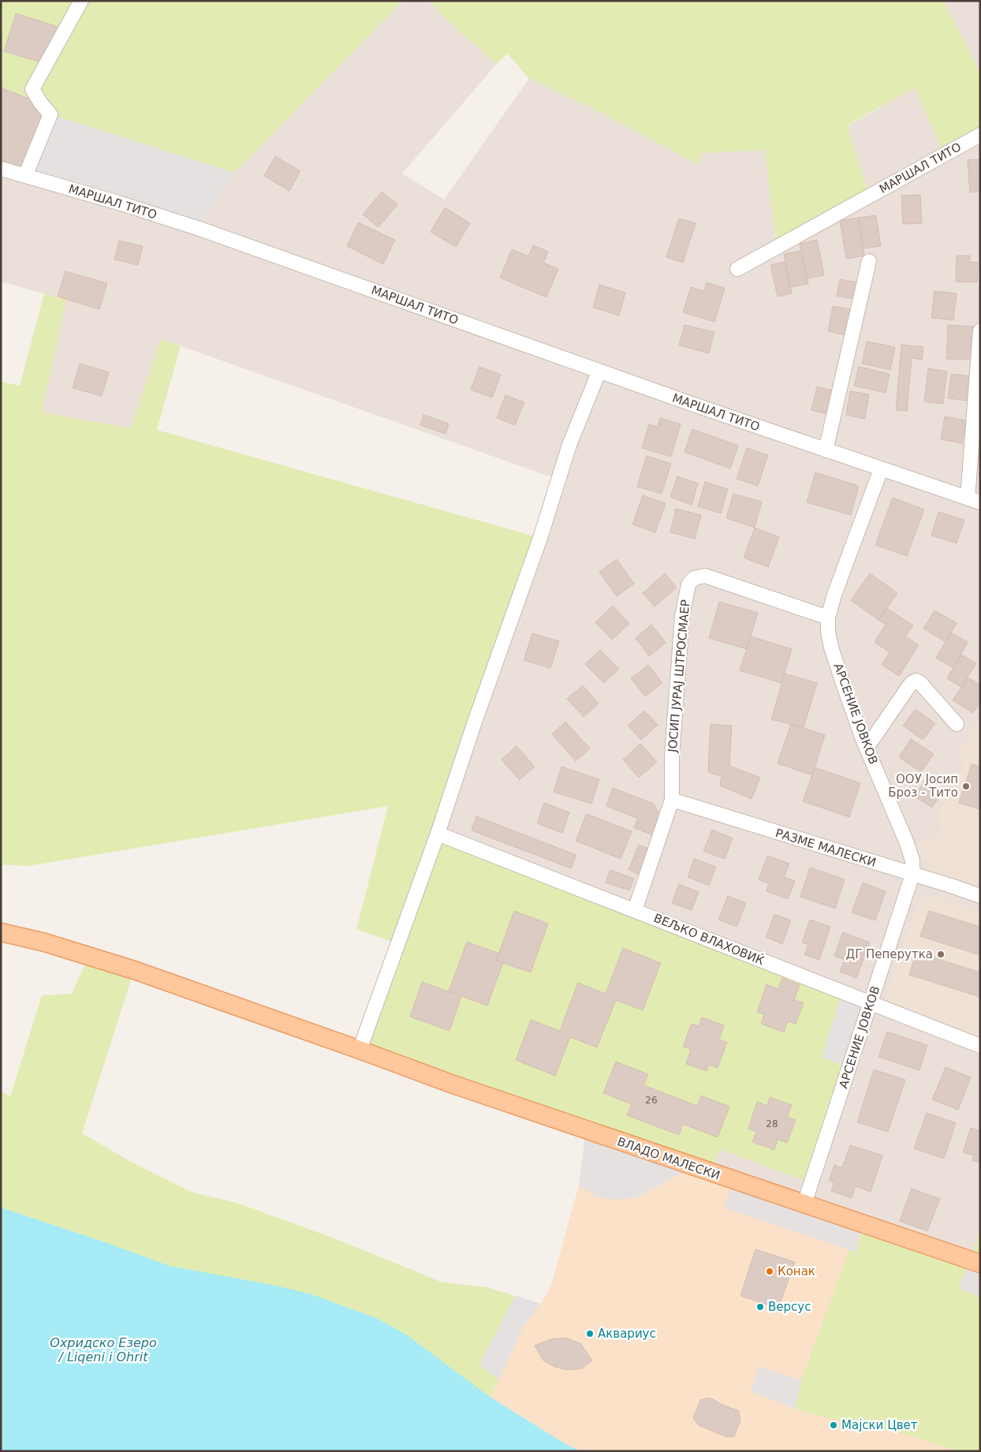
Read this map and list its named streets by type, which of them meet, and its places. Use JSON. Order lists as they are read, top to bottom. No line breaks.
{"streets":{"main road":["ВЛАДО МАЛЕСКИ"],"street":["МАРШАЛ ТИТО","ЈОСИП ЈУРАЈ ШТРОСМАЕР","АРСЕНИЕ ЈОВКОВ","РАЗМЕ МАЛЕСКИ","ВЕЉКО ВЛАХОВИЌ"]},"crossings":[["МАРШАЛ ТИТО","АРСЕНИЕ ЈОВКОВ"],["ЈОСИП ЈУРАЈ ШТРОСМАЕР","АРСЕНИЕ ЈОВКОВ"],["ЈОСИП ЈУРАЈ ШТРОСМАЕР","РАЗМЕ МАЛЕСКИ"],["ЈОСИП ЈУРАЈ ШТРОСМАЕР","ВЕЉКО ВЛАХОВИЌ"],["АРСЕНИЕ ЈОВКОВ","РАЗМЕ МАЛЕСКИ"],["АРСЕНИЕ ЈОВКОВ","ВЕЉКО ВЛАХОВИЌ"],["АРСЕНИЕ ЈОВКОВ","ВЛАДО МАЛЕСКИ"]],"water":["Охридско Езеро / Liqeni i Ohrit"],"places":["ООУ Јосип Броз - Тито","ДГ Пеперутка","Конак","Версус","Аквариус","Мајски Цвет"],"house_numbers":["26","28"]}
